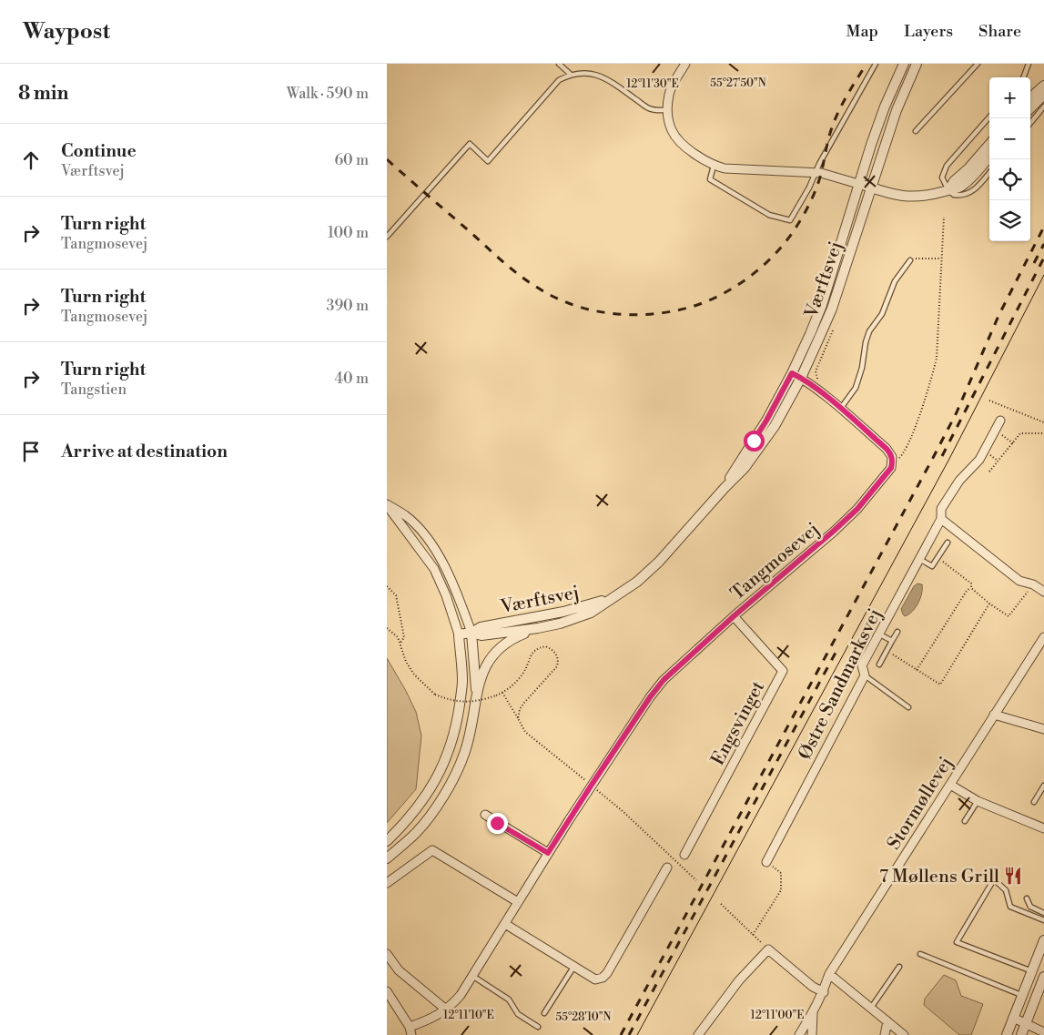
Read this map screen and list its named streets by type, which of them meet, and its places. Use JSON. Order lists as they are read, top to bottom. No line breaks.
{"streets":{"street":["Værftsvej","Tangmosevej","Østre Sandmarksvej","Engsvinget","Stormøllevej"]},"crossings":[["Tangmosevej","Engsvinget"]],"places":{"restaurant":["7 Møllens Grill"]},"page":{"header":"Waypost","nav":["Map","Layers","Share"],"heading":["8 min","Walk · 590 m"],"map_buttons":["+","−"],"list":[["Continue","Værftsvej","60 m"],["Turn right","Tangmosevej","100 m"],["Turn right","Tangmosevej","390 m"],["Turn right","Tangstien","40 m"],"Arrive at destination"]},"coordinates":["55°27'50\"N","12°11'30\"E","12°11'10\"E","12°11'00\"E","55°28'10\"N"]}
